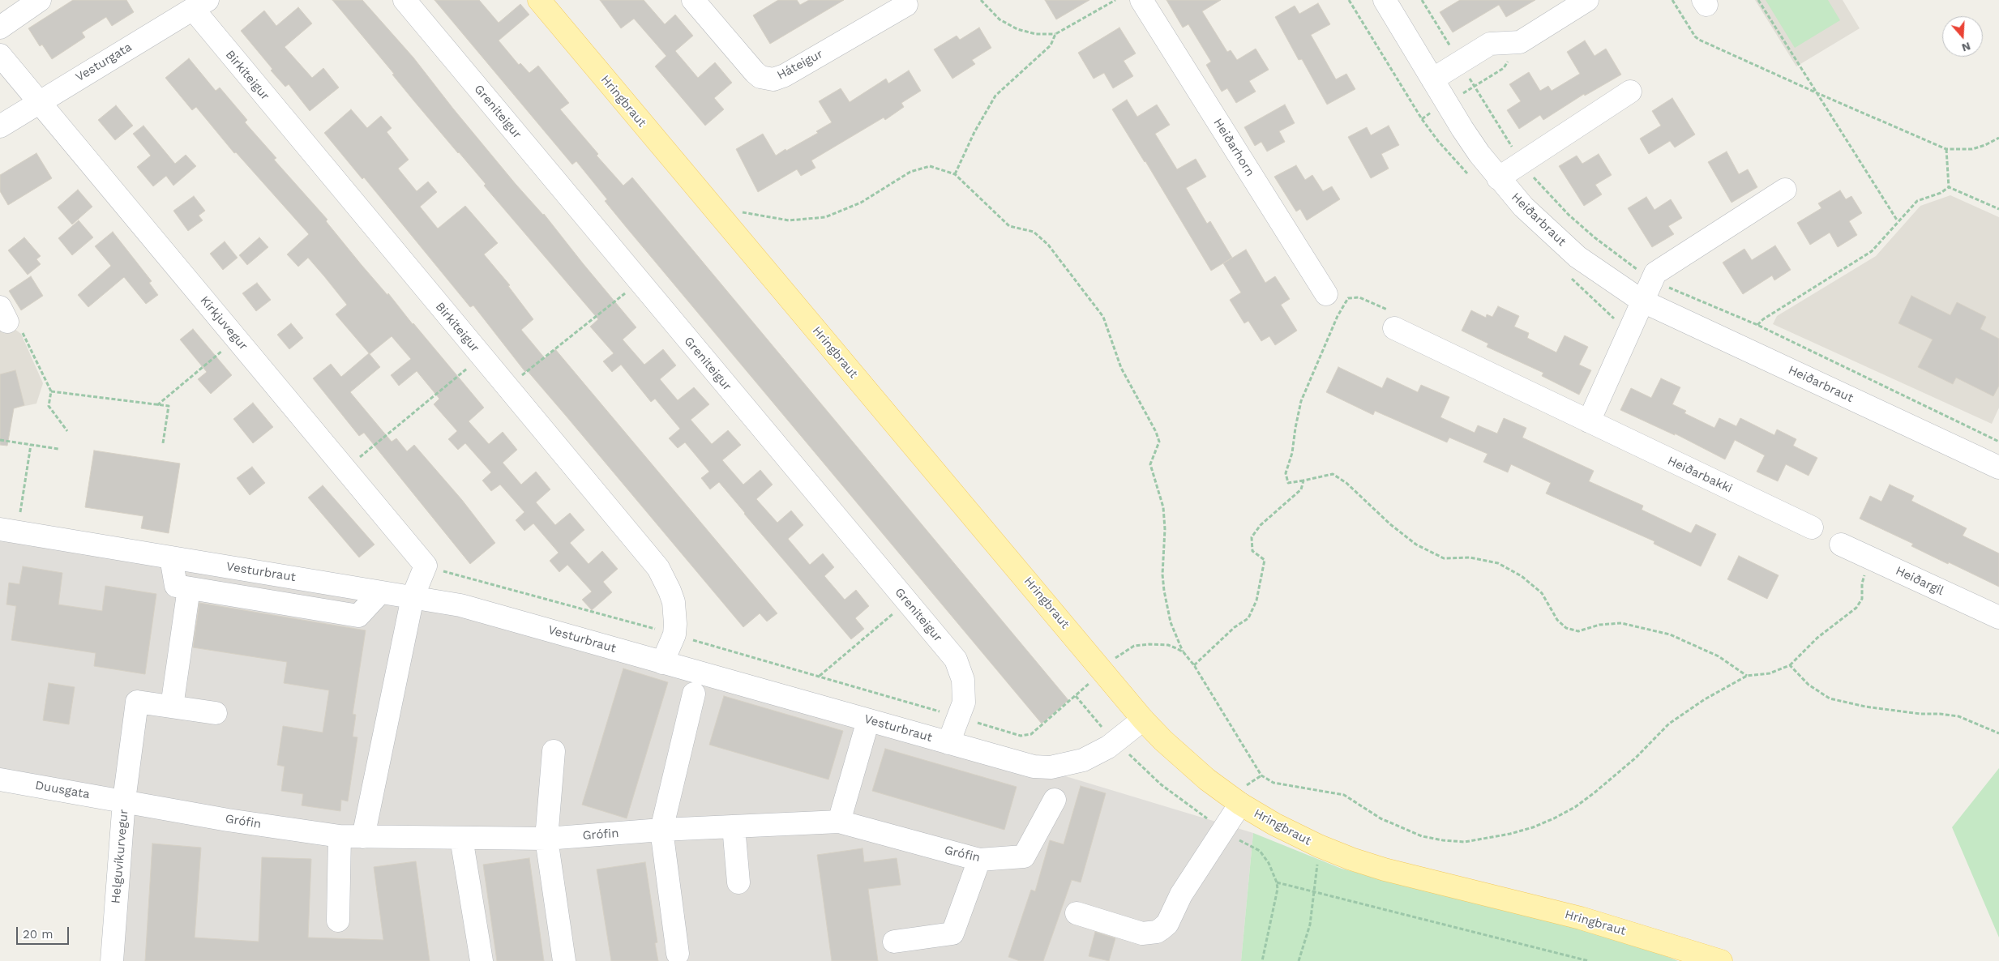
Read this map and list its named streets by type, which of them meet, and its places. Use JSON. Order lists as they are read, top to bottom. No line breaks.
{"streets":{"main road":["Hringbraut"],"street":["Vesturgata","Háteigur","Birkiteigur","Greniteigur","Heiðarhorn","Heiðarbraut","Kirkjuvegur","Heiðarbakki","Vesturbraut","Heiðargil","Duusgata","Grófin","Helguvíkurvegur"]},"crossings":[["Vesturgata","Birkiteigur"],["Vesturgata","Kirkjuvegur"],["Birkiteigur","Vesturbraut"],["Hringbraut","Vesturbraut"],["Greniteigur","Vesturbraut"],["Duusgata","Grófin"],["Duusgata","Helguvíkurvegur"],["Grófin","Helguvíkurvegur"]],"scale_bar":"20 m","north":"bottom"}
